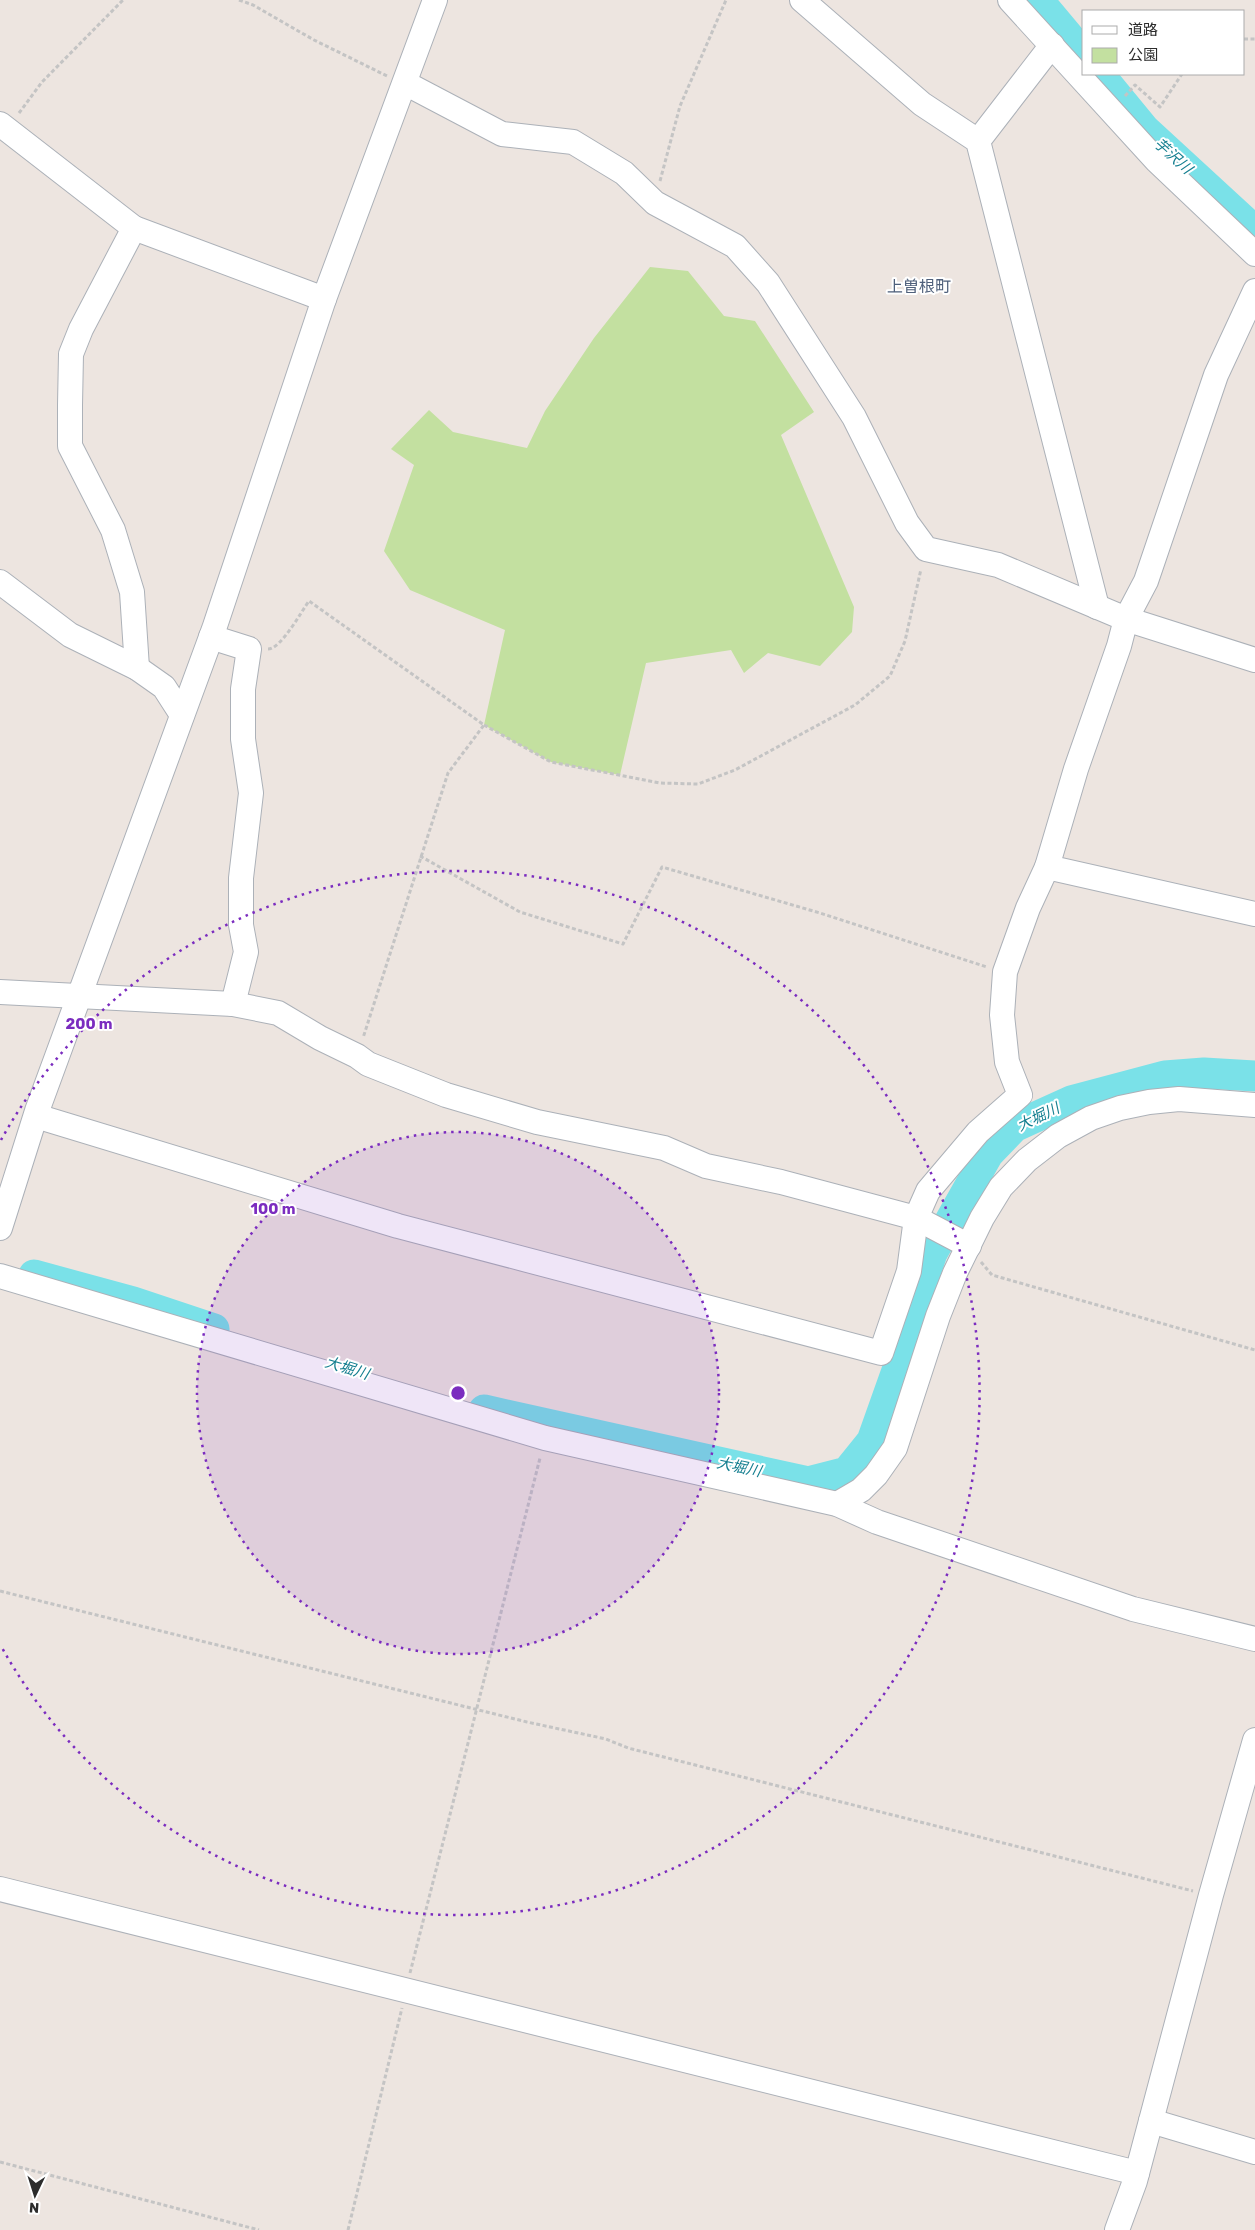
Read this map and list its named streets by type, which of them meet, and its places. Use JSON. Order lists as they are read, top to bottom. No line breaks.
{"districts":["上曽根町"],"water":["芋沢川","大堀川"],"legend":["道路","公園"],"north":"bottom","rings":["200 m","100 m"]}
